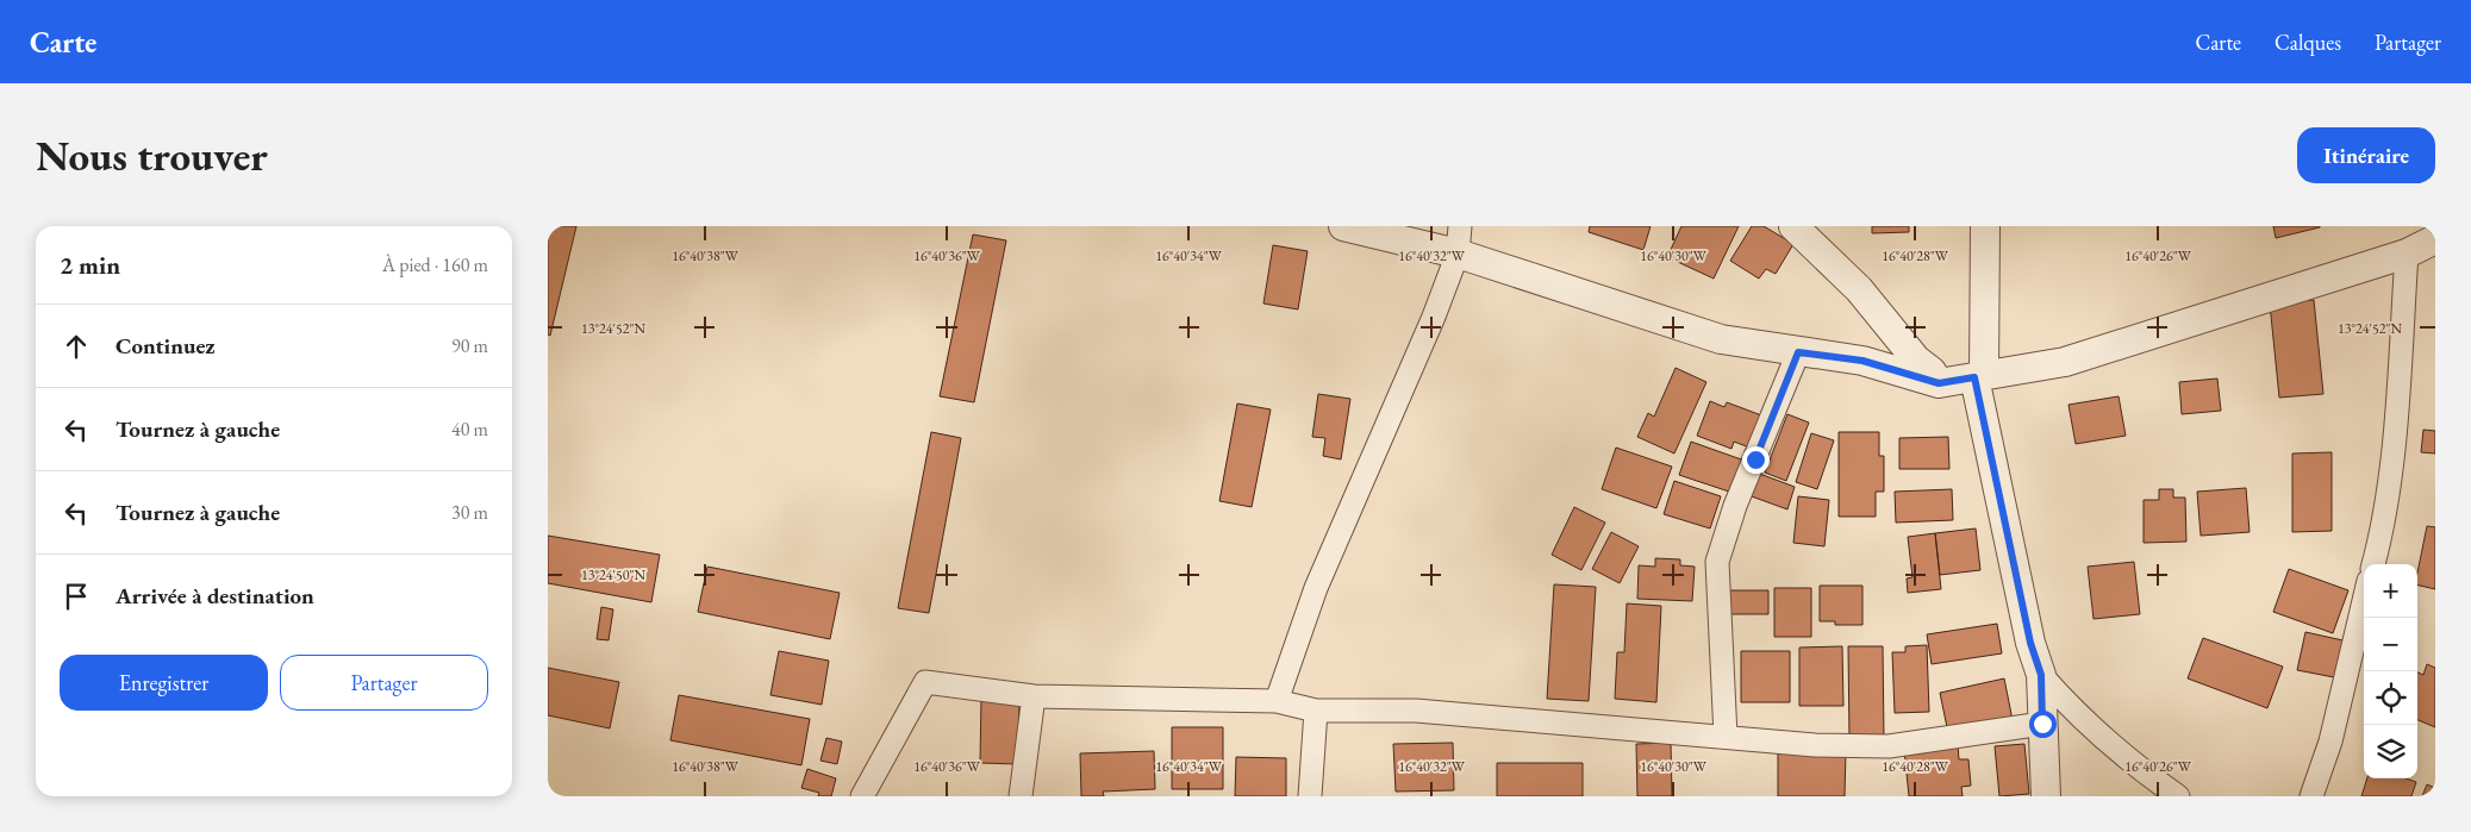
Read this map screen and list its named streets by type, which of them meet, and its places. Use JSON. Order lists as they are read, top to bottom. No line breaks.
{"page":{"header":"Carte","nav":["Carte","Calques","Partager"],"buttons":["Itinéraire",["Enregistrer","Partager"]],"title":"Nous trouver","heading":["2 min","À pied · 160 m"],"list":[["Continuez","90 m"],["Tournez à gauche","40 m"],["Tournez à gauche","30 m"],"Arrivée à destination"],"map_buttons":["+","−"]},"coordinates":["16°40'38\"W","16°40'36\"W","16°40'34\"W","16°40'32\"W","16°40'30\"W","16°40'28\"W","16°40'26\"W","13°24'52\"N","13°24'50\"N"]}
